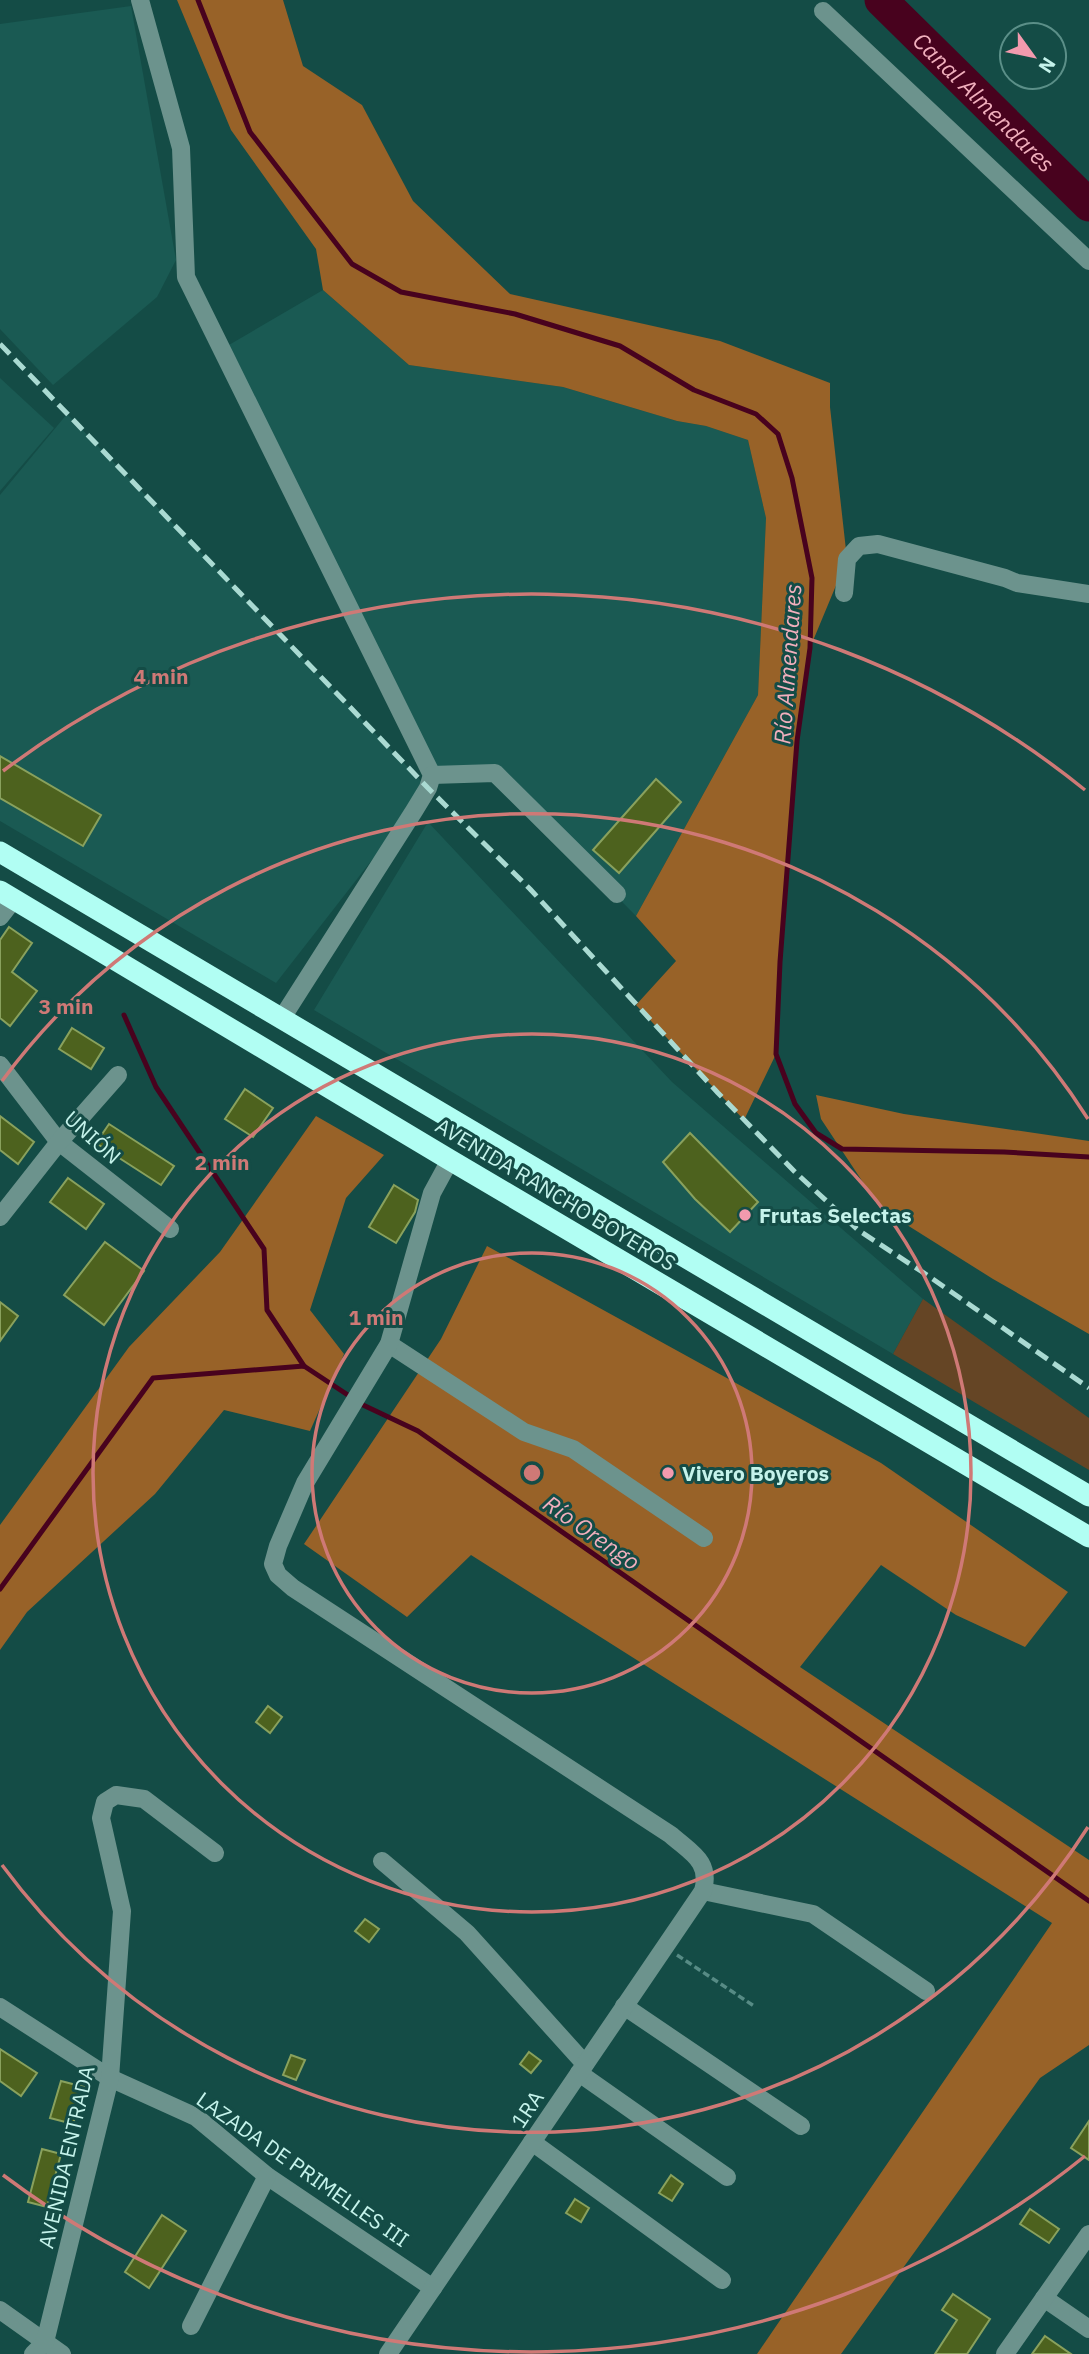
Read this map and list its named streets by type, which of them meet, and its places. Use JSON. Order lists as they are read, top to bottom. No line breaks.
{"streets":{"highway":["AVENIDA RANCHO BOYEROS"],"street":["UNIÓN","1RA","AVENIDA ENTRADA","LAZADA DE PRIMELLES III"]},"crossings":[["1RA","LAZADA DE PRIMELLES III"],["AVENIDA ENTRADA","LAZADA DE PRIMELLES III"]],"water":["Canal Almendares","Río Almendares","Río Orengo"],"places":["Frutas Selectas","Vivero Boyeros"],"north":"bottom right","rings":["4 min","3 min","2 min","1 min"]}
